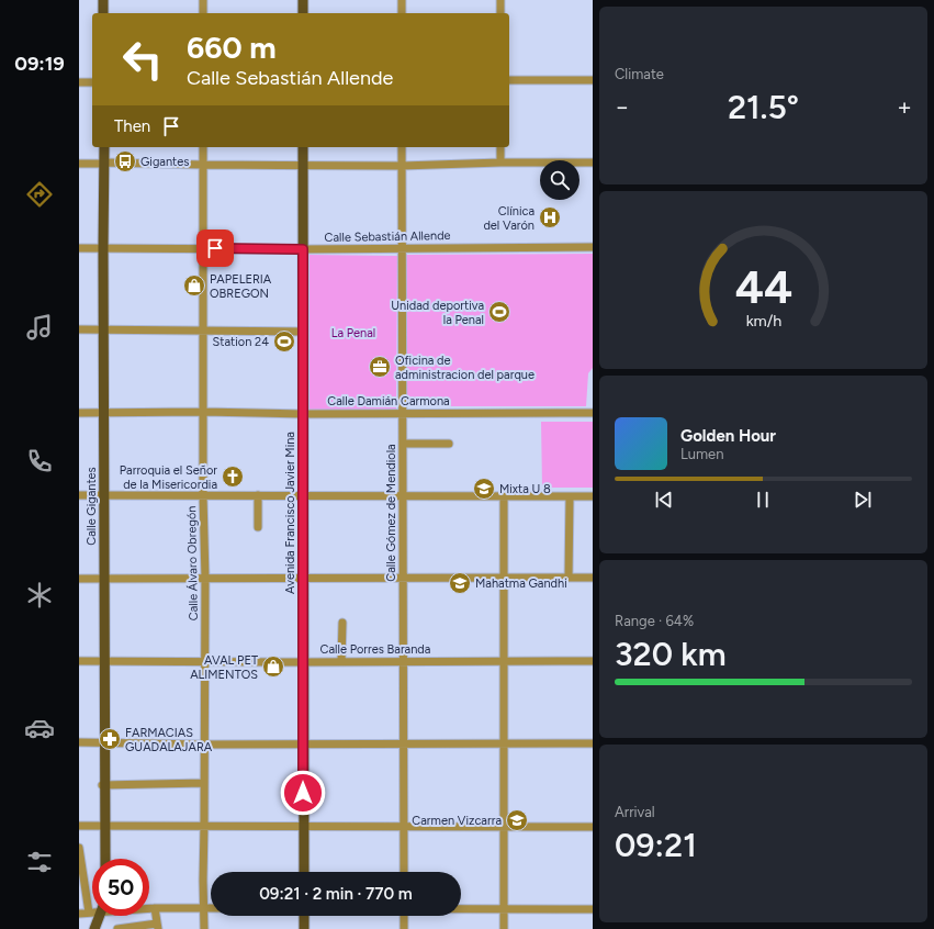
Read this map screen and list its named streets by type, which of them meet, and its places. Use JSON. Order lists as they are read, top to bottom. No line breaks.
{"streets":{"main road":["Calle Gigantes","Avenida Francisco Javier Mina"],"street":["Calle Sebastián Allende","Calle Damián Carmona","Calle Gómez de Mendiola","Calle Álvaro Obregón","Calle Porres Baranda"]},"crossings":[["Calle Sebastián Allende","Calle Gigantes"],["Calle Sebastián Allende","Avenida Francisco Javier Mina"],["Calle Sebastián Allende","Calle Gómez de Mendiola"],["Calle Sebastián Allende","Calle Álvaro Obregón"],["Calle Damián Carmona","Calle Gigantes"],["Calle Damián Carmona","Avenida Francisco Javier Mina"],["Calle Damián Carmona","Calle Gómez de Mendiola"],["Calle Damián Carmona","Calle Álvaro Obregón"],["Calle Gigantes","Calle Porres Baranda"],["Avenida Francisco Javier Mina","Calle Porres Baranda"],["Calle Gómez de Mendiola","Calle Porres Baranda"],["Calle Álvaro Obregón","Calle Porres Baranda"]],"parks":["La Penal"],"places":{"bus stop":["Gigantes"],"hospital":["Clínica del Varón"],"shop":["PAPELERIA OBREGON","AVAL PET ALIMENTOS"],"sports":["Unidad deportiva la Penal","Station 24"],"office":["Oficina de administracion del parque"],"church":["Parroquia el Señor de la Misericordia"],"school or university":["Mixta U 8","Mahatma Gandhi","Carmen Vizcarra"],"pharmacy":["FARMACIAS GUADALAJARA"]},"page":{"tabs":"09:19","tile":["Climate",["Range · 64%","320 km"],["Arrival","09:21"]],"turn":["660 m","Calle Sebastián Allende"],"heat":["−","21.5°","+"],"then":"Then","song":["Golden Hour","Lumen"],"limit":"50","trip":"09:21 · 2 min · 770 m","gauge":["44","km/h"]}}
